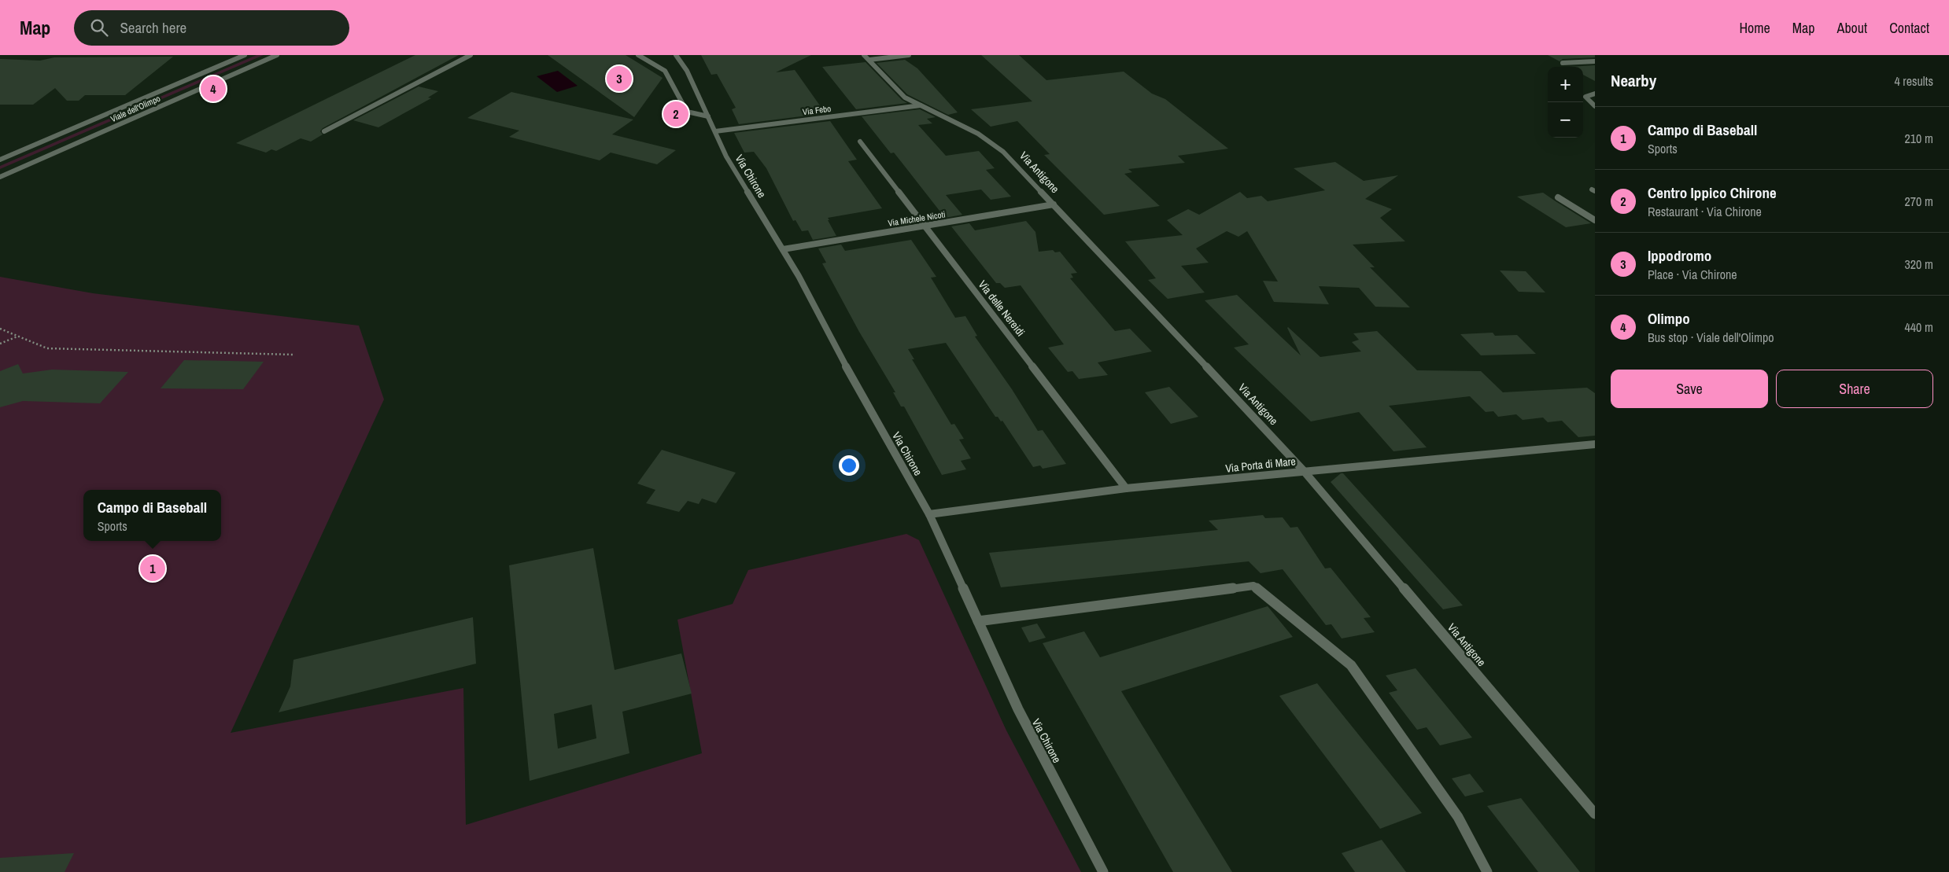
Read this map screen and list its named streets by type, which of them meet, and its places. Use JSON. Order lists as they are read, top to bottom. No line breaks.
{"streets":{"street":["Viale dell'Olimpo","Via Febo","Via Antigone","Via Chirone","Via Michele Nicoti","Via delle Nereidi","Via Porta di Mare"]},"crossings":[["Via Febo","Via Antigone"],["Via Febo","Via Chirone"],["Via Antigone","Via Michele Nicoti"],["Via Antigone","Via Porta di Mare"],["Via Chirone","Via Michele Nicoti"],["Via Chirone","Via Porta di Mare"],["Via Michele Nicoti","Via delle Nereidi"],["Via delle Nereidi","Via Porta di Mare"]],"page":{"header":"Map","search":"Search here","nav":["Home","Map","About","Contact"],"heading":["Nearby","4 results"],"pins":["3","4","2","1"],"map_buttons":["+","−"],"list":[{"mark":"1","name":"Campo di Baseball","note":"Sports","value":"210 m"},{"mark":"2","name":"Centro Ippico Chirone","note":"Restaurant · Via Chirone","value":"270 m"},{"mark":"3","name":"Ippodromo","note":"Place · Via Chirone","value":"320 m"},{"mark":"4","name":"Olimpo","note":"Bus stop · Viale dell'Olimpo","value":"440 m"}],"buttons":["Save","Share"],"popup":["Campo di Baseball","Sports"]}}
